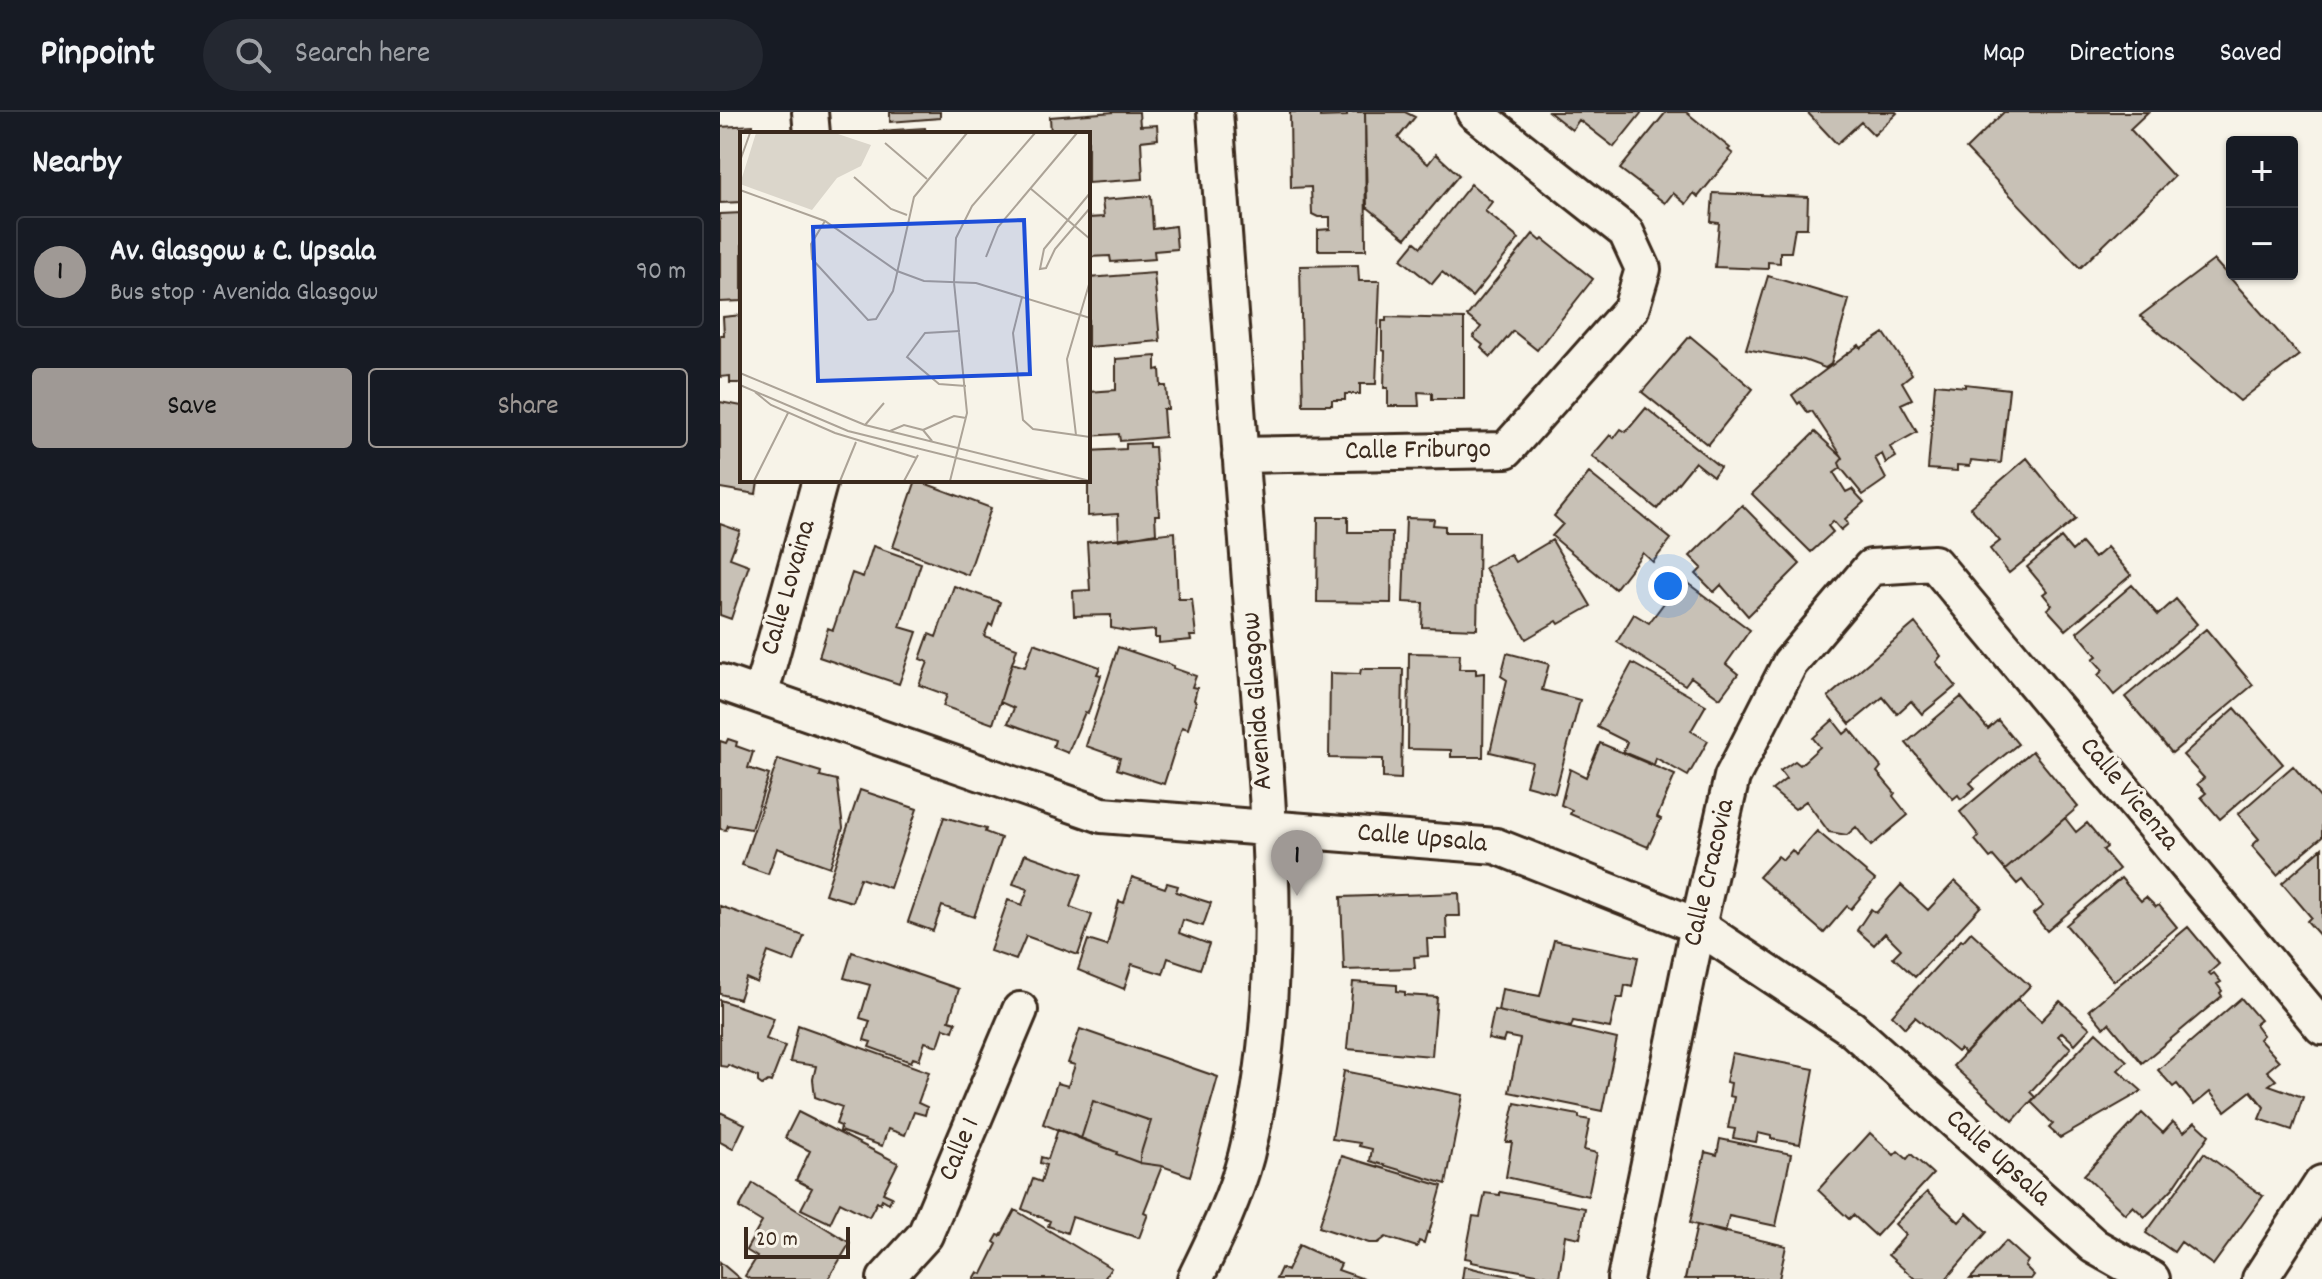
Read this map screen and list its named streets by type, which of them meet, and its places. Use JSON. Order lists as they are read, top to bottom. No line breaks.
{"streets":{"street":["Calle Friburgo","Calle Lovaina","Avenida Glasgow","Calle Vicenza","Calle Upsala","Calle Cracovia","Calle 1"]},"crossings":[["Calle Friburgo","Avenida Glasgow"],["Calle Lovaina","Calle Upsala"],["Avenida Glasgow","Calle Upsala"],["Calle Vicenza","Calle Cracovia"],["Calle Upsala","Calle Cracovia"]],"scale_bar":"20 m","page":{"header":"Pinpoint","search":"Search here","nav":["Map","Directions","Saved"],"heading":"Nearby","map_buttons":["+","−"],"list":[{"mark":"1","name":"Av. Glasgow & C. Upsala","note":"Bus stop · Avenida Glasgow","value":"90 m"}],"buttons":["Save","Share"],"pins":"1","scale":"20 m"}}
